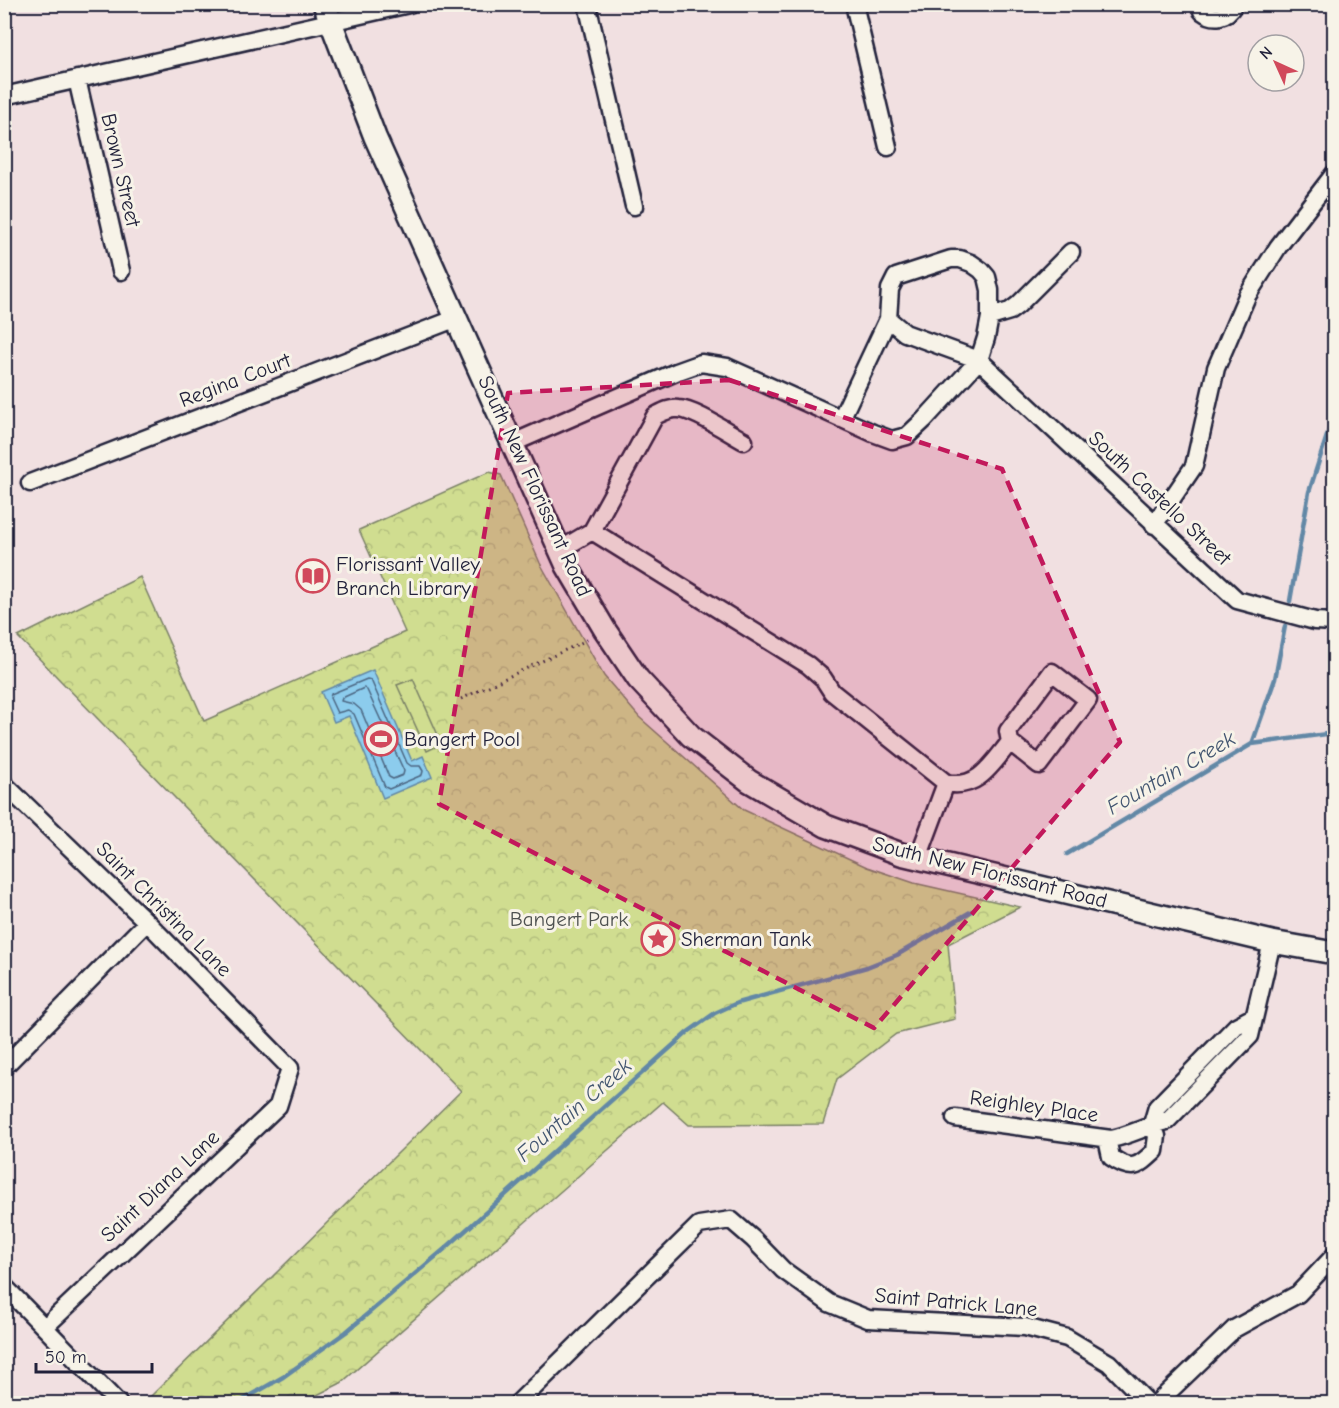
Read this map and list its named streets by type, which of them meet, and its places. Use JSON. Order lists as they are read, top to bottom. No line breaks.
{"streets":{"main road":["South New Florissant Road"],"street":["Brown Street","Regina Court","South Castello Street","Saint Christina Lane","Reighley Place","Saint Diana Lane","Saint Patrick Lane"]},"crossings":[["Regina Court","South New Florissant Road"],["South New Florissant Road","Reighley Place"],["Saint Christina Lane","Saint Diana Lane"]],"water":["Fountain Creek"],"parks":["Bangert Park"],"places":{"library":["Florissant Valley Branch Library"],"sports":["Bangert Pool"],"place":["Sherman Tank"]},"scale_bar":"50 m","north":"top left"}
